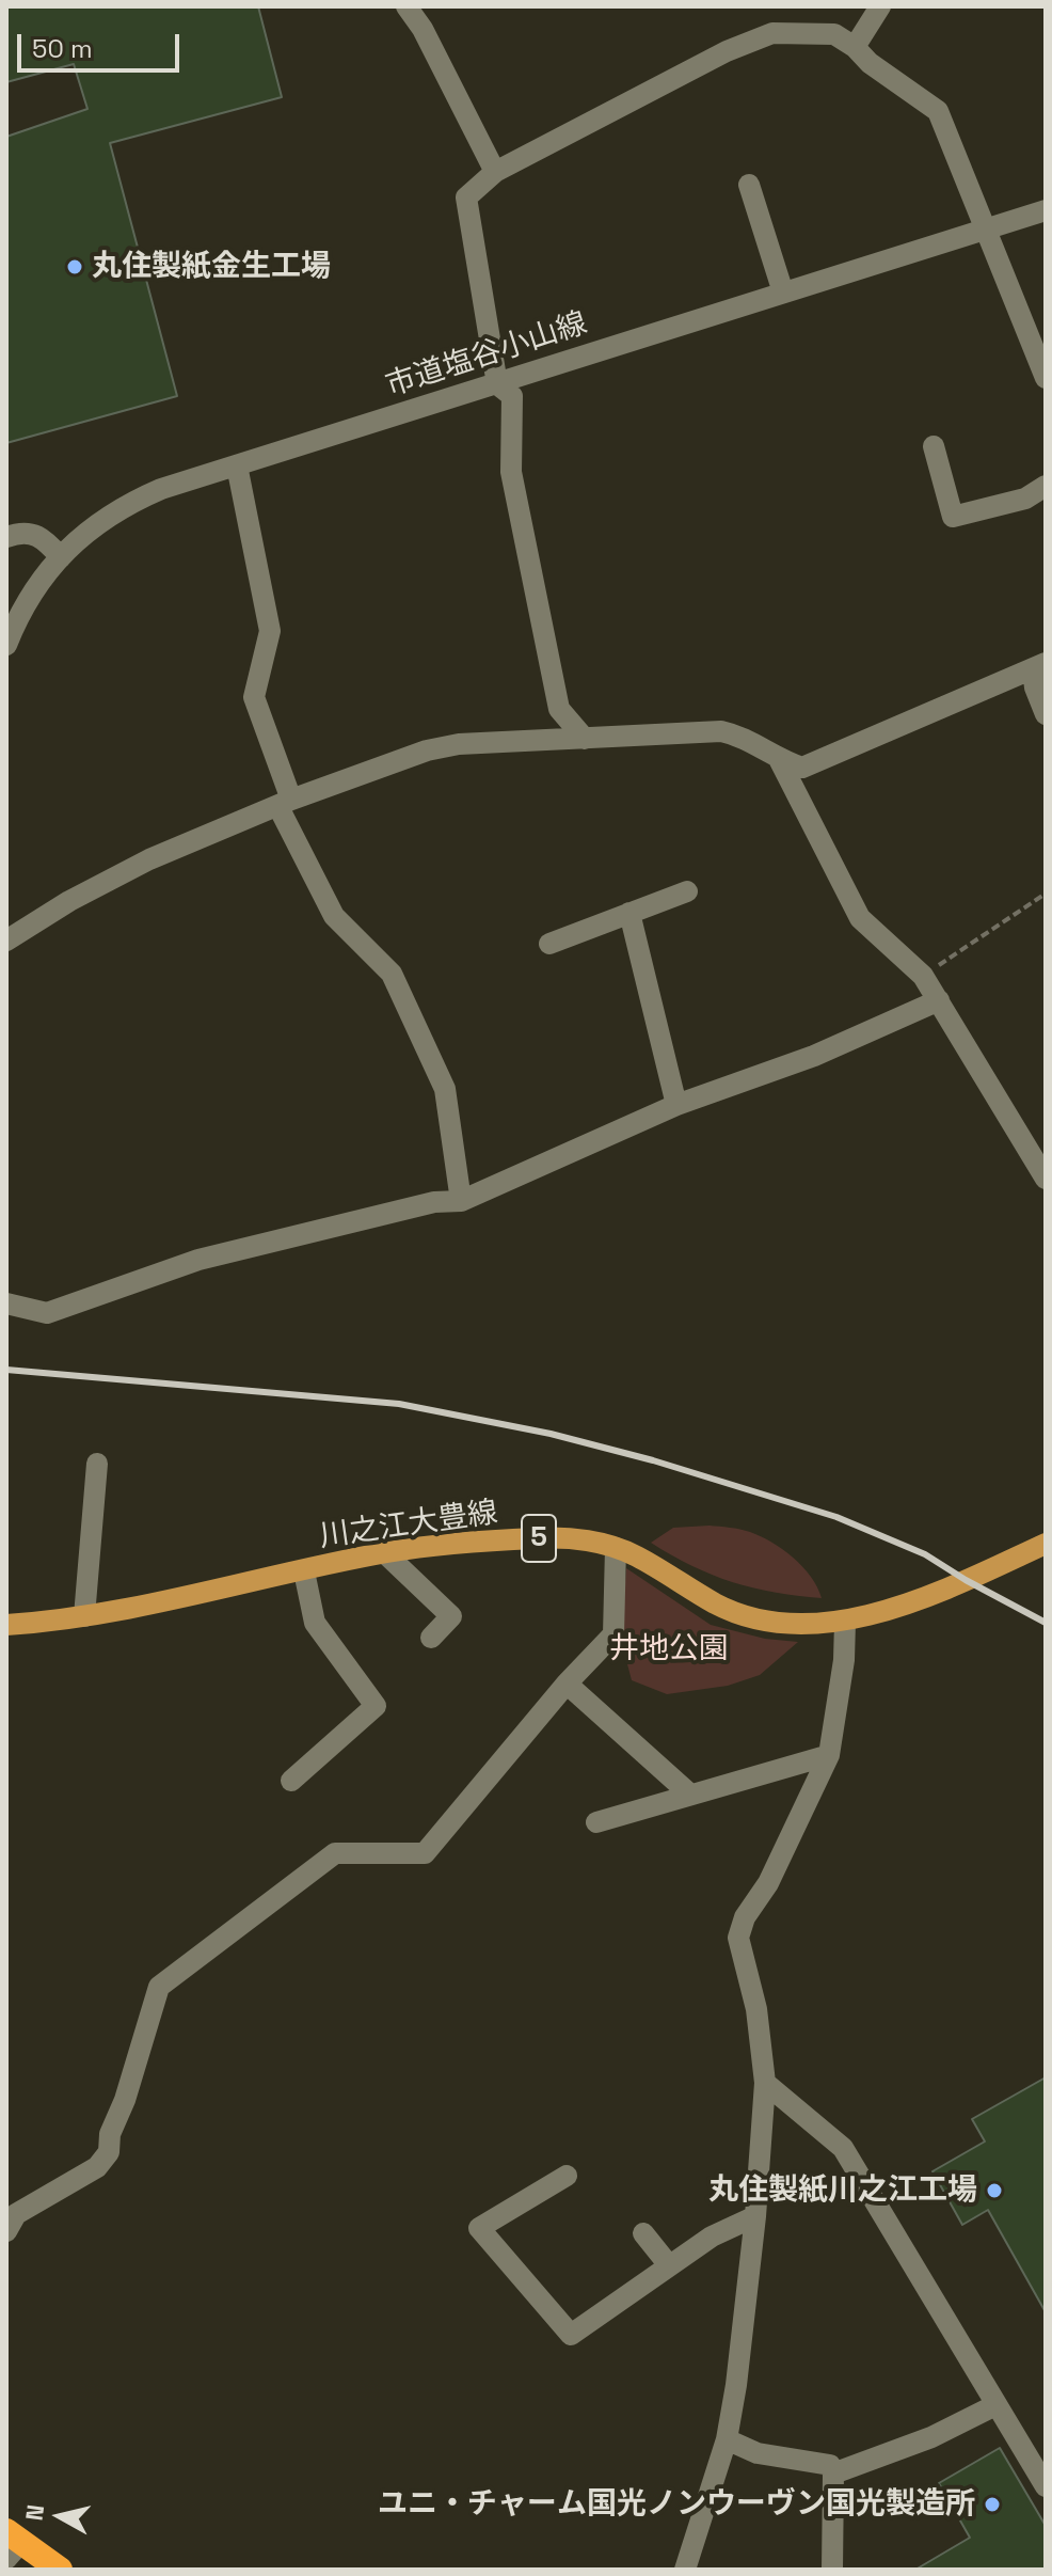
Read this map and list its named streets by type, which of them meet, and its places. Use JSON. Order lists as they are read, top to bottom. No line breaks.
{"streets":{"main road":["川之江大豊線","5"],"street":["市道塩谷小山線"]},"parks":["井地公園"],"places":["丸住製紙金生工場","丸住製紙川之江工場","ユニ・チャーム国光ノンウーヴン国光製造所"],"scale_bar":"50 m","north":"left"}
